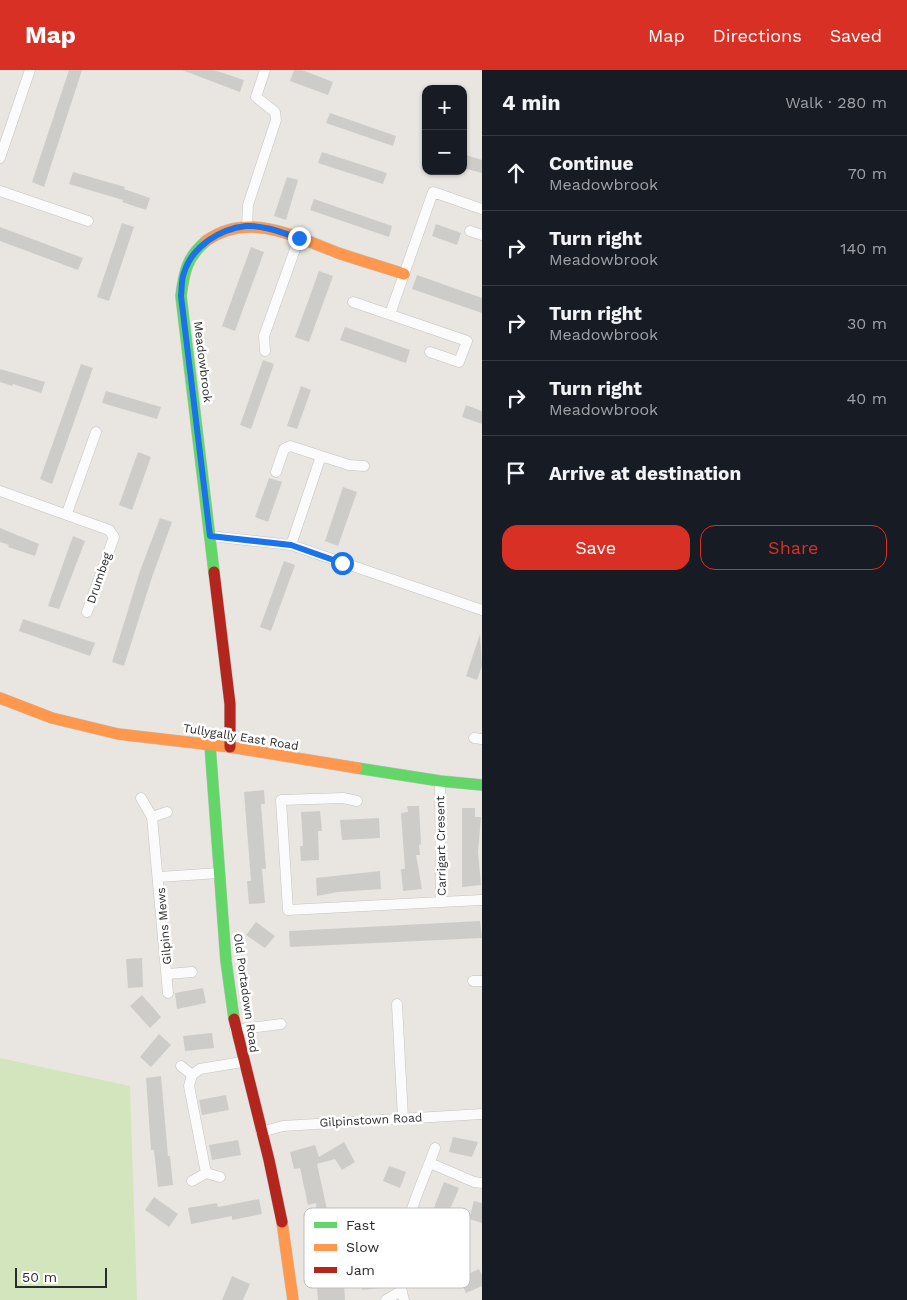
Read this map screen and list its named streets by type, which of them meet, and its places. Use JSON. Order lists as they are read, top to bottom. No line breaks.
{"streets":{"street":["Meadowbrook","Drumbeg","Tullygally East Road","Carrigart Cresent","Gilpins Mews","Old Portadown Road","Gilpinstown Road"]},"crossings":[["Meadowbrook","Tullygally East Road"],["Tullygally East Road","Carrigart Cresent"],["Tullygally East Road","Old Portadown Road"],["Gilpins Mews","Old Portadown Road"],["Old Portadown Road","Gilpinstown Road"]],"legend":["Fast","Slow","Jam"],"scale_bar":"50 m","page":{"header":"Map","nav":["Map","Directions","Saved"],"heading":["4 min","Walk · 280 m"],"map_buttons":["+","−"],"list":[["Continue","Meadowbrook","70 m"],["Turn right","Meadowbrook","140 m"],["Turn right","Meadowbrook","30 m"],["Turn right","Meadowbrook","40 m"],"Arrive at destination"],"buttons":["Save","Share"],"scale":"50 m"}}
